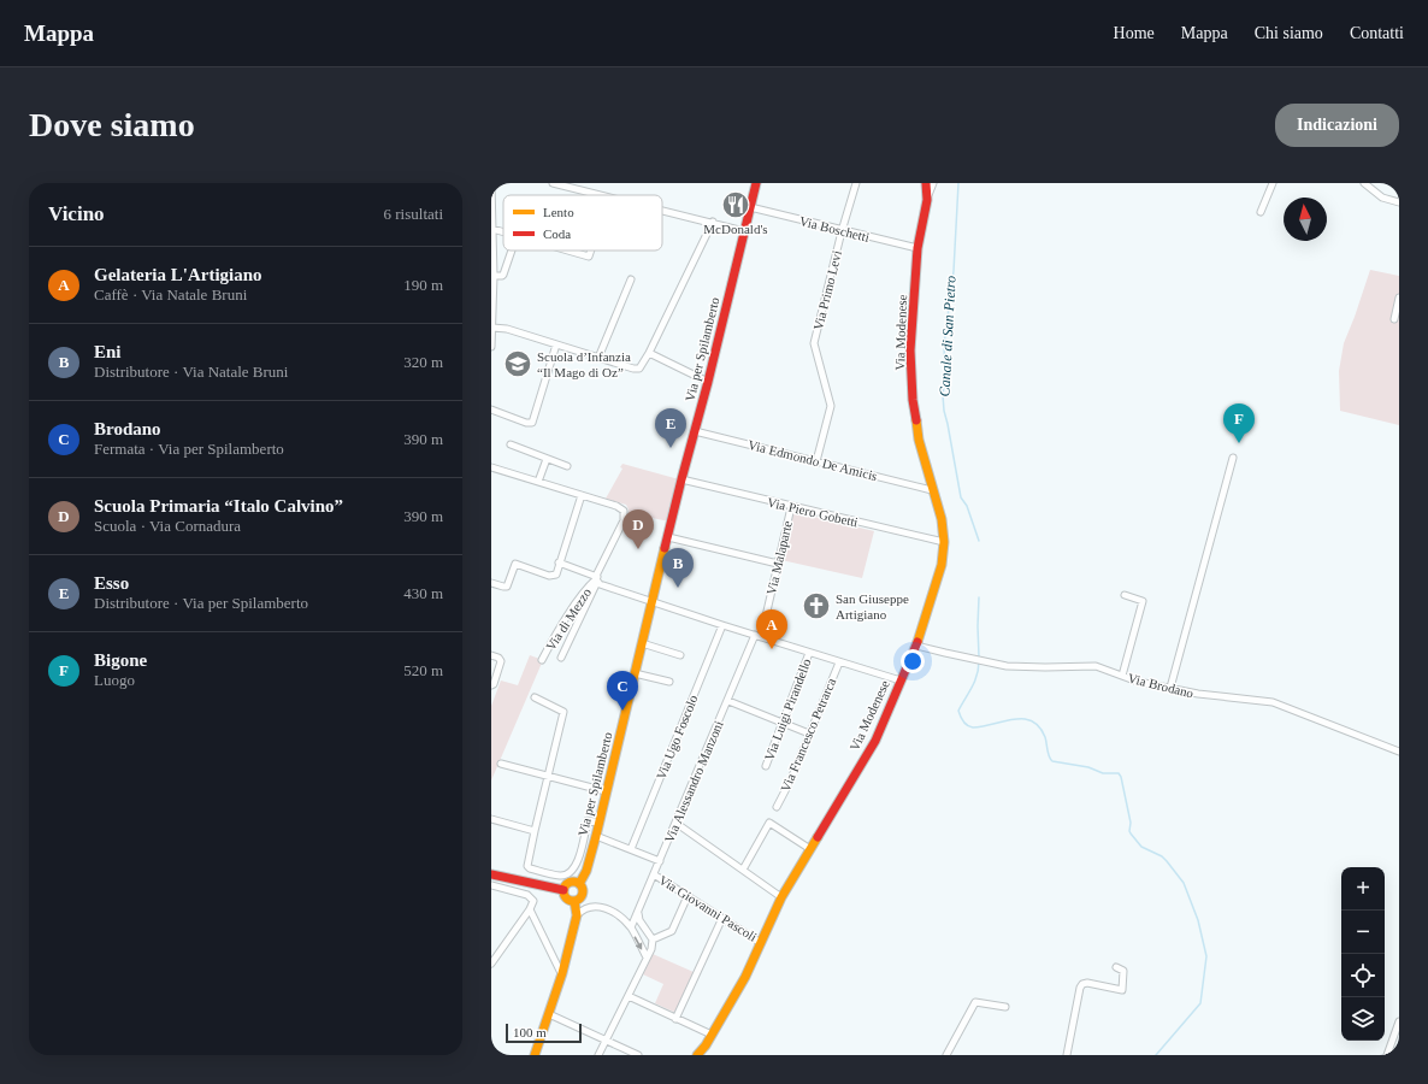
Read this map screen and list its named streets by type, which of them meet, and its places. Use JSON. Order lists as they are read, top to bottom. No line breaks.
{"streets":{"main road":["Via Modenese","Via per Spilamberto"],"street":["Via Boschetti","Via Primo Levi","Via Edmondo De Amicis","Via Piero Gobetti","Via Malaparte","Via di Mezzo","Via Brodano","Via Luigi Pirandello","Via Francesco Petrarca","Via Ugo Foscolo","Via Alessandro Manzoni","Via Giovanni Pascoli"]},"crossings":[["Via Boschetti","Via Primo Levi"],["Via Boschetti","Via Modenese"],["Via Boschetti","Via per Spilamberto"],["Via Primo Levi","Via Edmondo De Amicis"],["Via Modenese","Via Edmondo De Amicis"],["Via Modenese","Via Piero Gobetti"],["Via Modenese","Via Brodano"],["Via Modenese","Via Giovanni Pascoli"],["Via per Spilamberto","Via Edmondo De Amicis"],["Via per Spilamberto","Via Piero Gobetti"],["Via Piero Gobetti","Via Malaparte"],["Via Malaparte","Via Alessandro Manzoni"],["Via Alessandro Manzoni","Via Giovanni Pascoli"]],"water":["Canale di San Pietro"],"places":{"restaurant":["McDonald's"],"school or university":["Scuola d’Infanzia “Il Mago di Oz”"],"church":["San Giuseppe Artigiano"]},"legend":["Lento","Coda"],"scale_bar":"100 m","north":"top","page":{"header":"Mappa","nav":["Home","Mappa","Chi siamo","Contatti"],"buttons":"Indicazioni","title":"Dove siamo","heading":["Vicino","6 risultati"],"list":[{"mark":"A","name":"Gelateria L'Artigiano","note":"Caffè · Via Natale Bruni","value":"190 m"},{"mark":"B","name":"Eni","note":"Distributore · Via Natale Bruni","value":"320 m"},{"mark":"C","name":"Brodano","note":"Fermata · Via per Spilamberto","value":"390 m"},{"mark":"D","name":"Scuola Primaria “Italo Calvino”","note":"Scuola · Via Cornadura","value":"390 m"},{"mark":"E","name":"Esso","note":"Distributore · Via per Spilamberto","value":"430 m"},{"mark":"F","name":"Bigone","note":"Luogo","value":"520 m"}],"pins":["F","E","D","B","A","C"],"map_buttons":["+","−"],"scale":"100 m"}}
